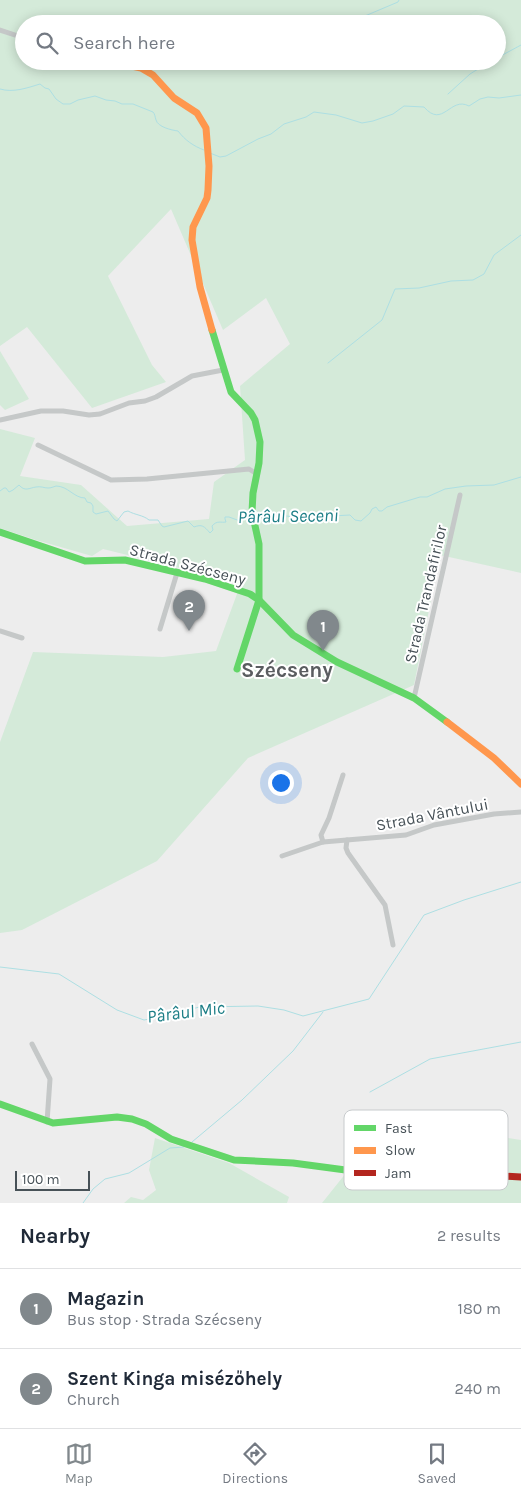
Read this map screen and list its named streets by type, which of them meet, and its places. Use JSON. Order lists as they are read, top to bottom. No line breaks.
{"streets":{"street":["Strada Szécseny","Strada Trandafirilor","Strada Vântului"]},"crossings":[["Strada Szécseny","Strada Trandafirilor"]],"districts":["Szécseny"],"water":["Pârâul Seceni","Pârâul Mic"],"legend":["Fast","Slow","Jam"],"scale_bar":"100 m","page":{"search":"Search here","pins":["2","1"],"scale":"100 m","heading":["Nearby","2 results"],"list":[{"mark":"1","name":"Magazin","note":"Bus stop · Strada Szécseny","value":"180 m"},{"mark":"2","name":"Szent Kinga misézőhely","note":"Church","value":"240 m"}],"nav":["Map","Directions","Saved"]}}
